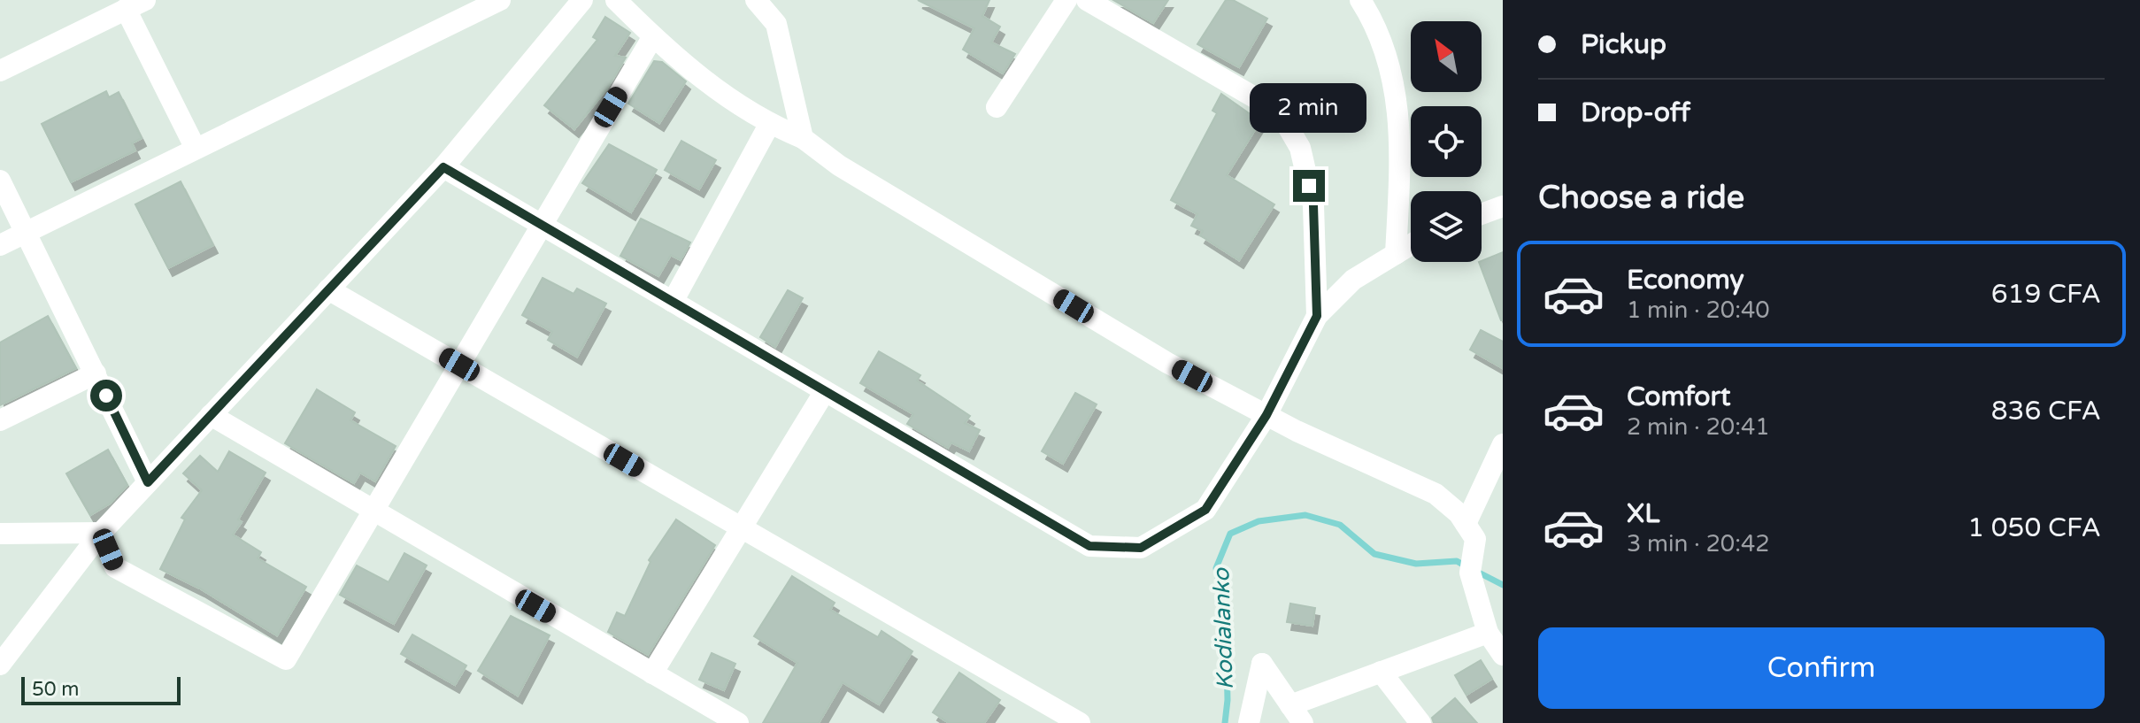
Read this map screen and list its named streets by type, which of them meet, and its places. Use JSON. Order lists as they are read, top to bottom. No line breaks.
{"water":["Kodialanko"],"scale_bar":"50 m","north":"top left","page":{"banner":["Pickup","Drop-off"],"bubble":"2 min","heading":"Choose a ride","list":[{"name":"Economy","note":"1 min · 20:40","value":"619 CFA"},{"name":"Comfort","note":"2 min · 20:41","value":"836 CFA"},{"name":"XL","note":"3 min · 20:42","value":"1 050 CFA"}],"buttons":"Confirm","scale":"50 m"}}
